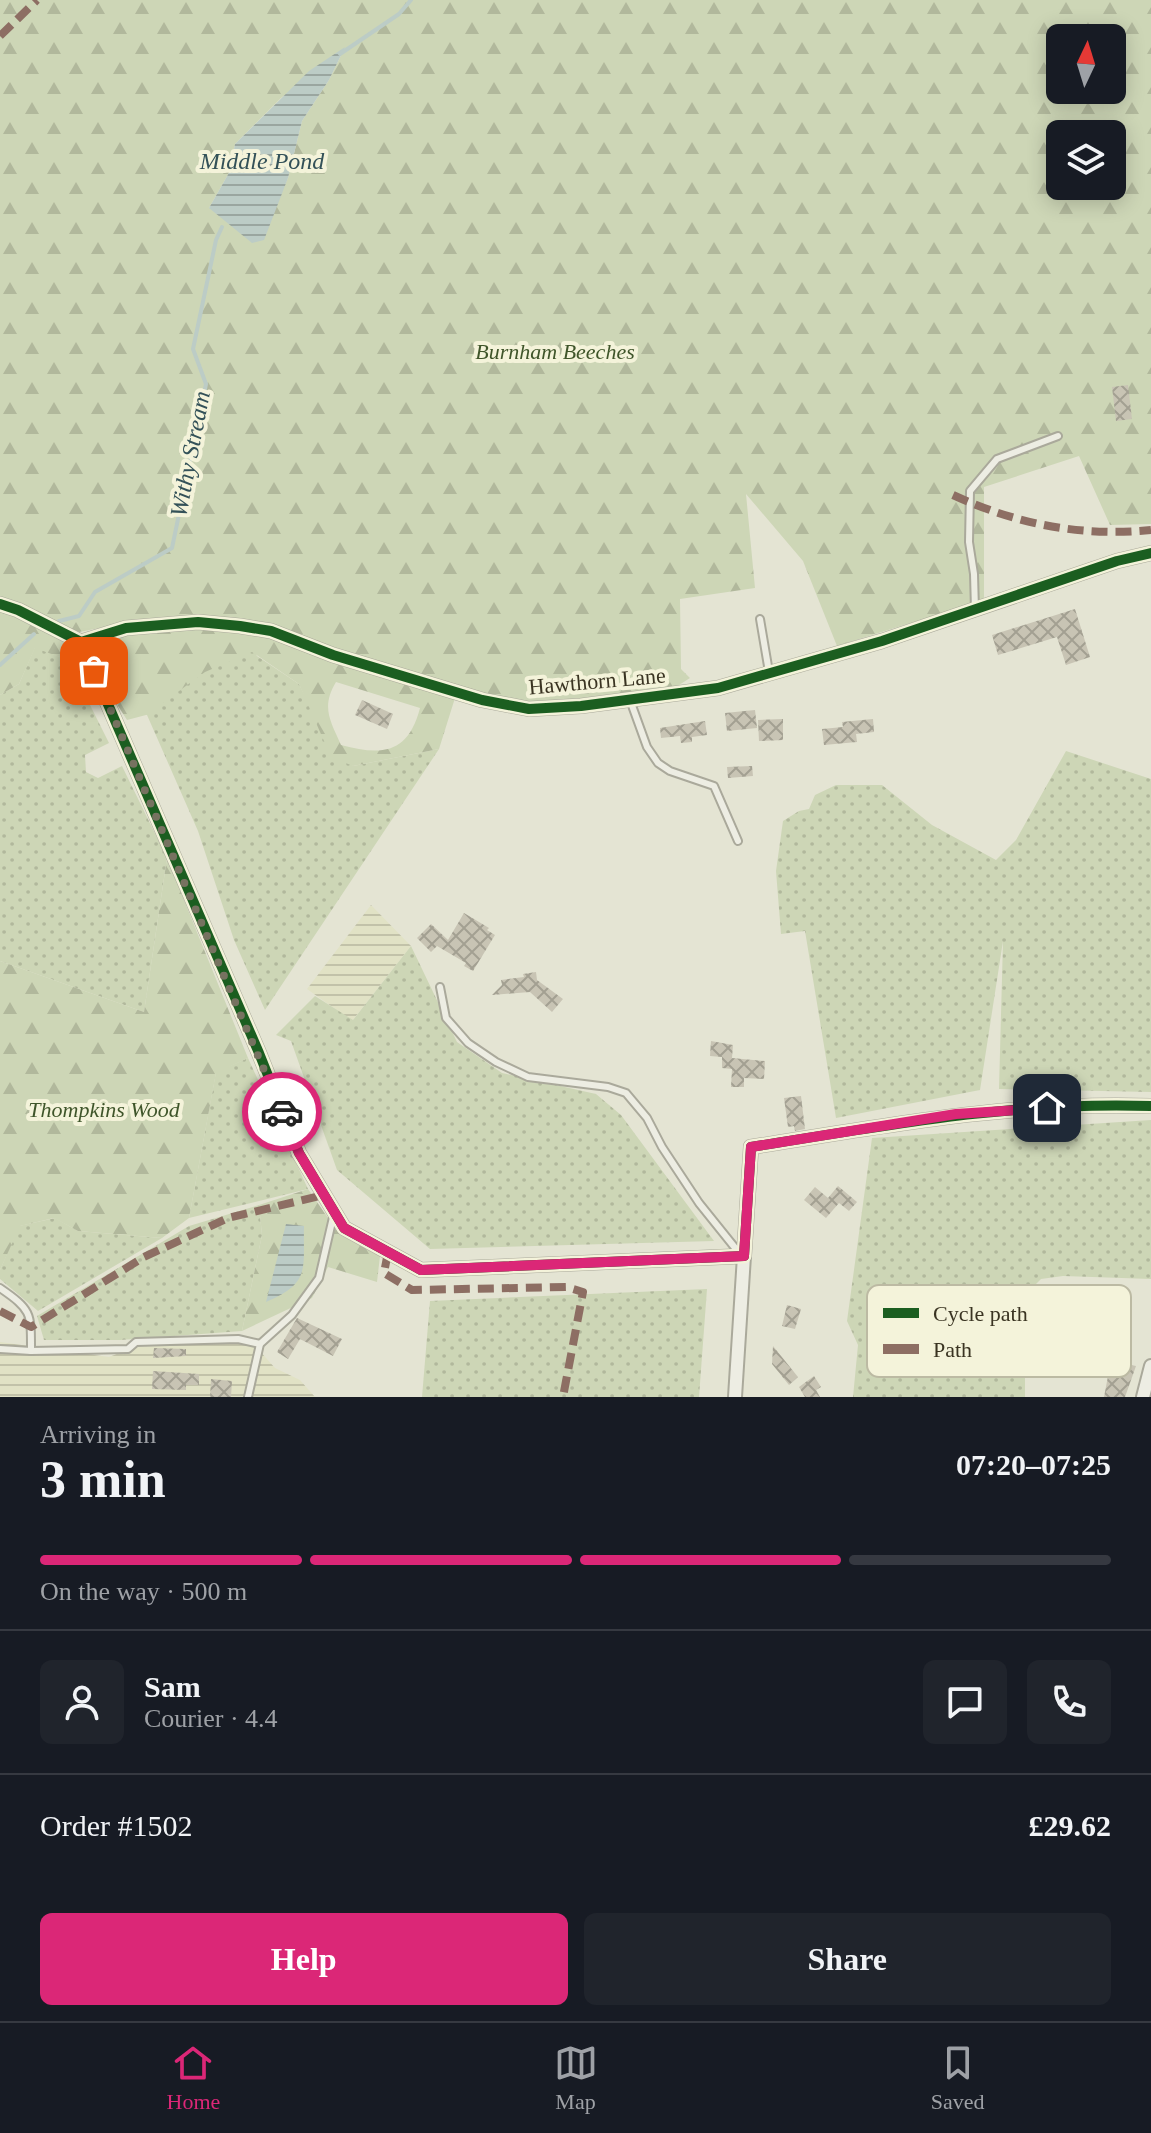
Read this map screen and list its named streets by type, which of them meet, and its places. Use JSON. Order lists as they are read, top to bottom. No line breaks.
{"streets":{"street":["Hawthorn Lane"]},"water":["Middle Pond","Withy Stream"],"parks":["Burnham Beeches","Thompkins Wood"],"legend":["Cycle path","Path"],"north":"top","page":{"heading":["3 min","Arriving in","07:20–07:25"],"panel":["Sam","Courier · 4.4","Order #1502","£29.62"],"bar":"On the way · 500 m","buttons":["Help","Share"],"tabs":["Home","Map","Saved"]}}
